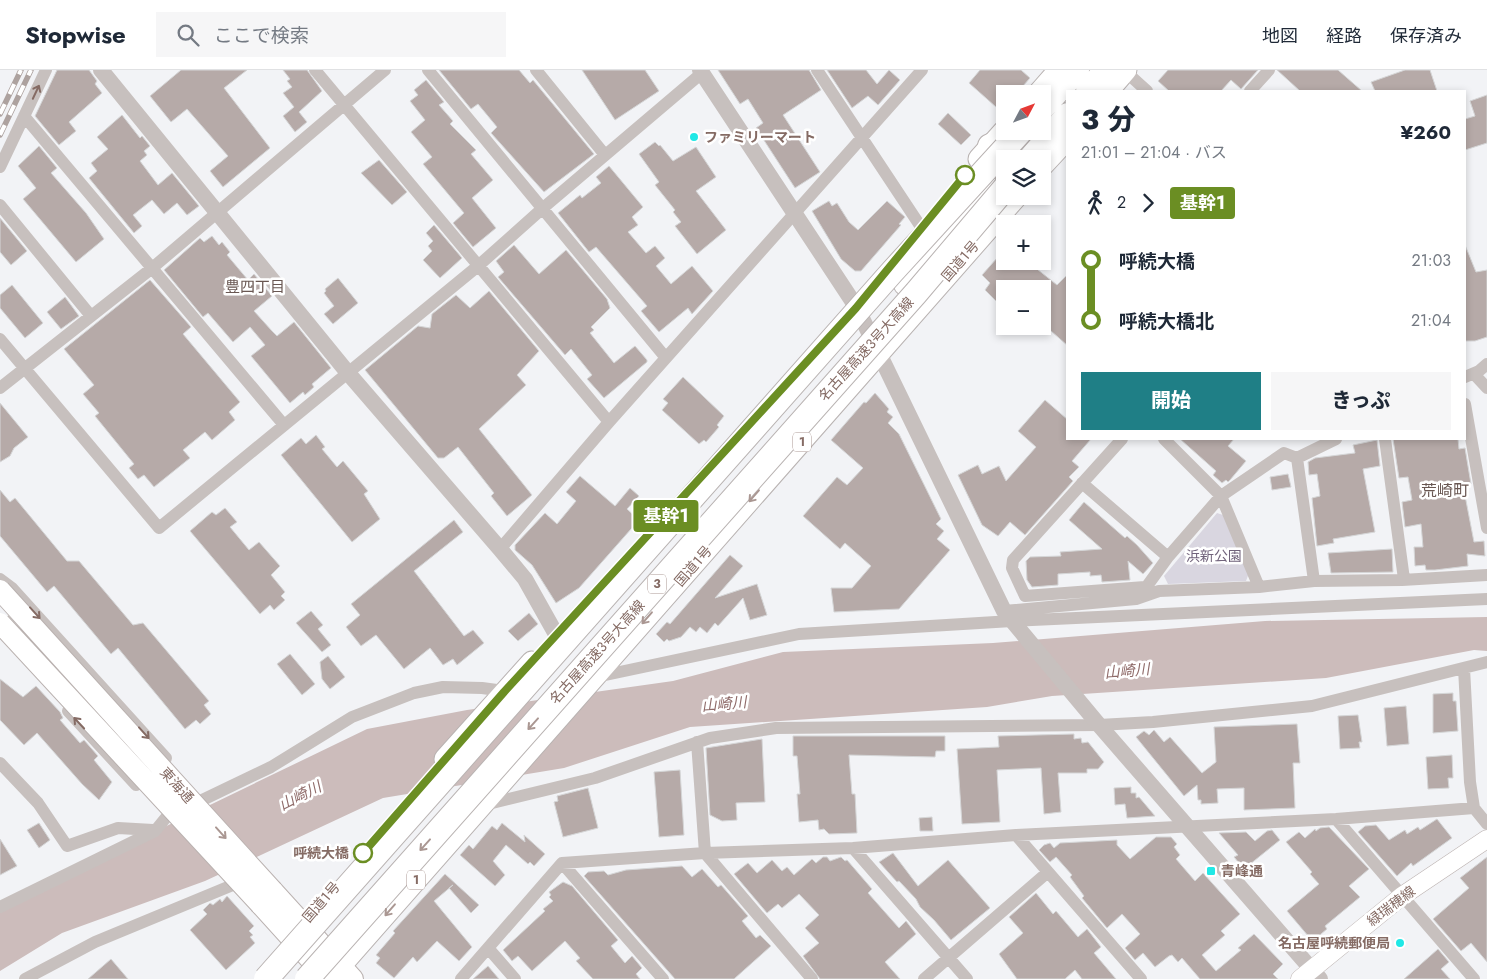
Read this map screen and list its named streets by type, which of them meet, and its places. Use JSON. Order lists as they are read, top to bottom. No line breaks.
{"streets":{"highway":["国道1号","名古屋高速3号大高線","1","3"],"main road":["東海通","緑瑞穂線"]},"crossings":[["国道1号","東海通"]],"districts":["豊四丁目","荒崎町"],"water":["山崎川"],"parks":["浜新公園"],"places":{"other":["ファミリーマート","呼続大橋","名古屋呼続郵便局"],"transit":["青峰通"]},"lines":["bus line 基幹1"],"north":"top right","page":{"header":"Stopwise","search":"ここで検索","nav":["地図","経路","保存済み"],"on_map":"基幹1","map_buttons":["+","−"],"heading":["3 分","21:01 – 21:04 · バス","¥260"],"legs":["2","基幹1"],"list":[{"name":"呼続大橋","value":"21:03"},{"name":"呼続大橋北","value":"21:04"}],"buttons":["開始","きっぷ"]}}
